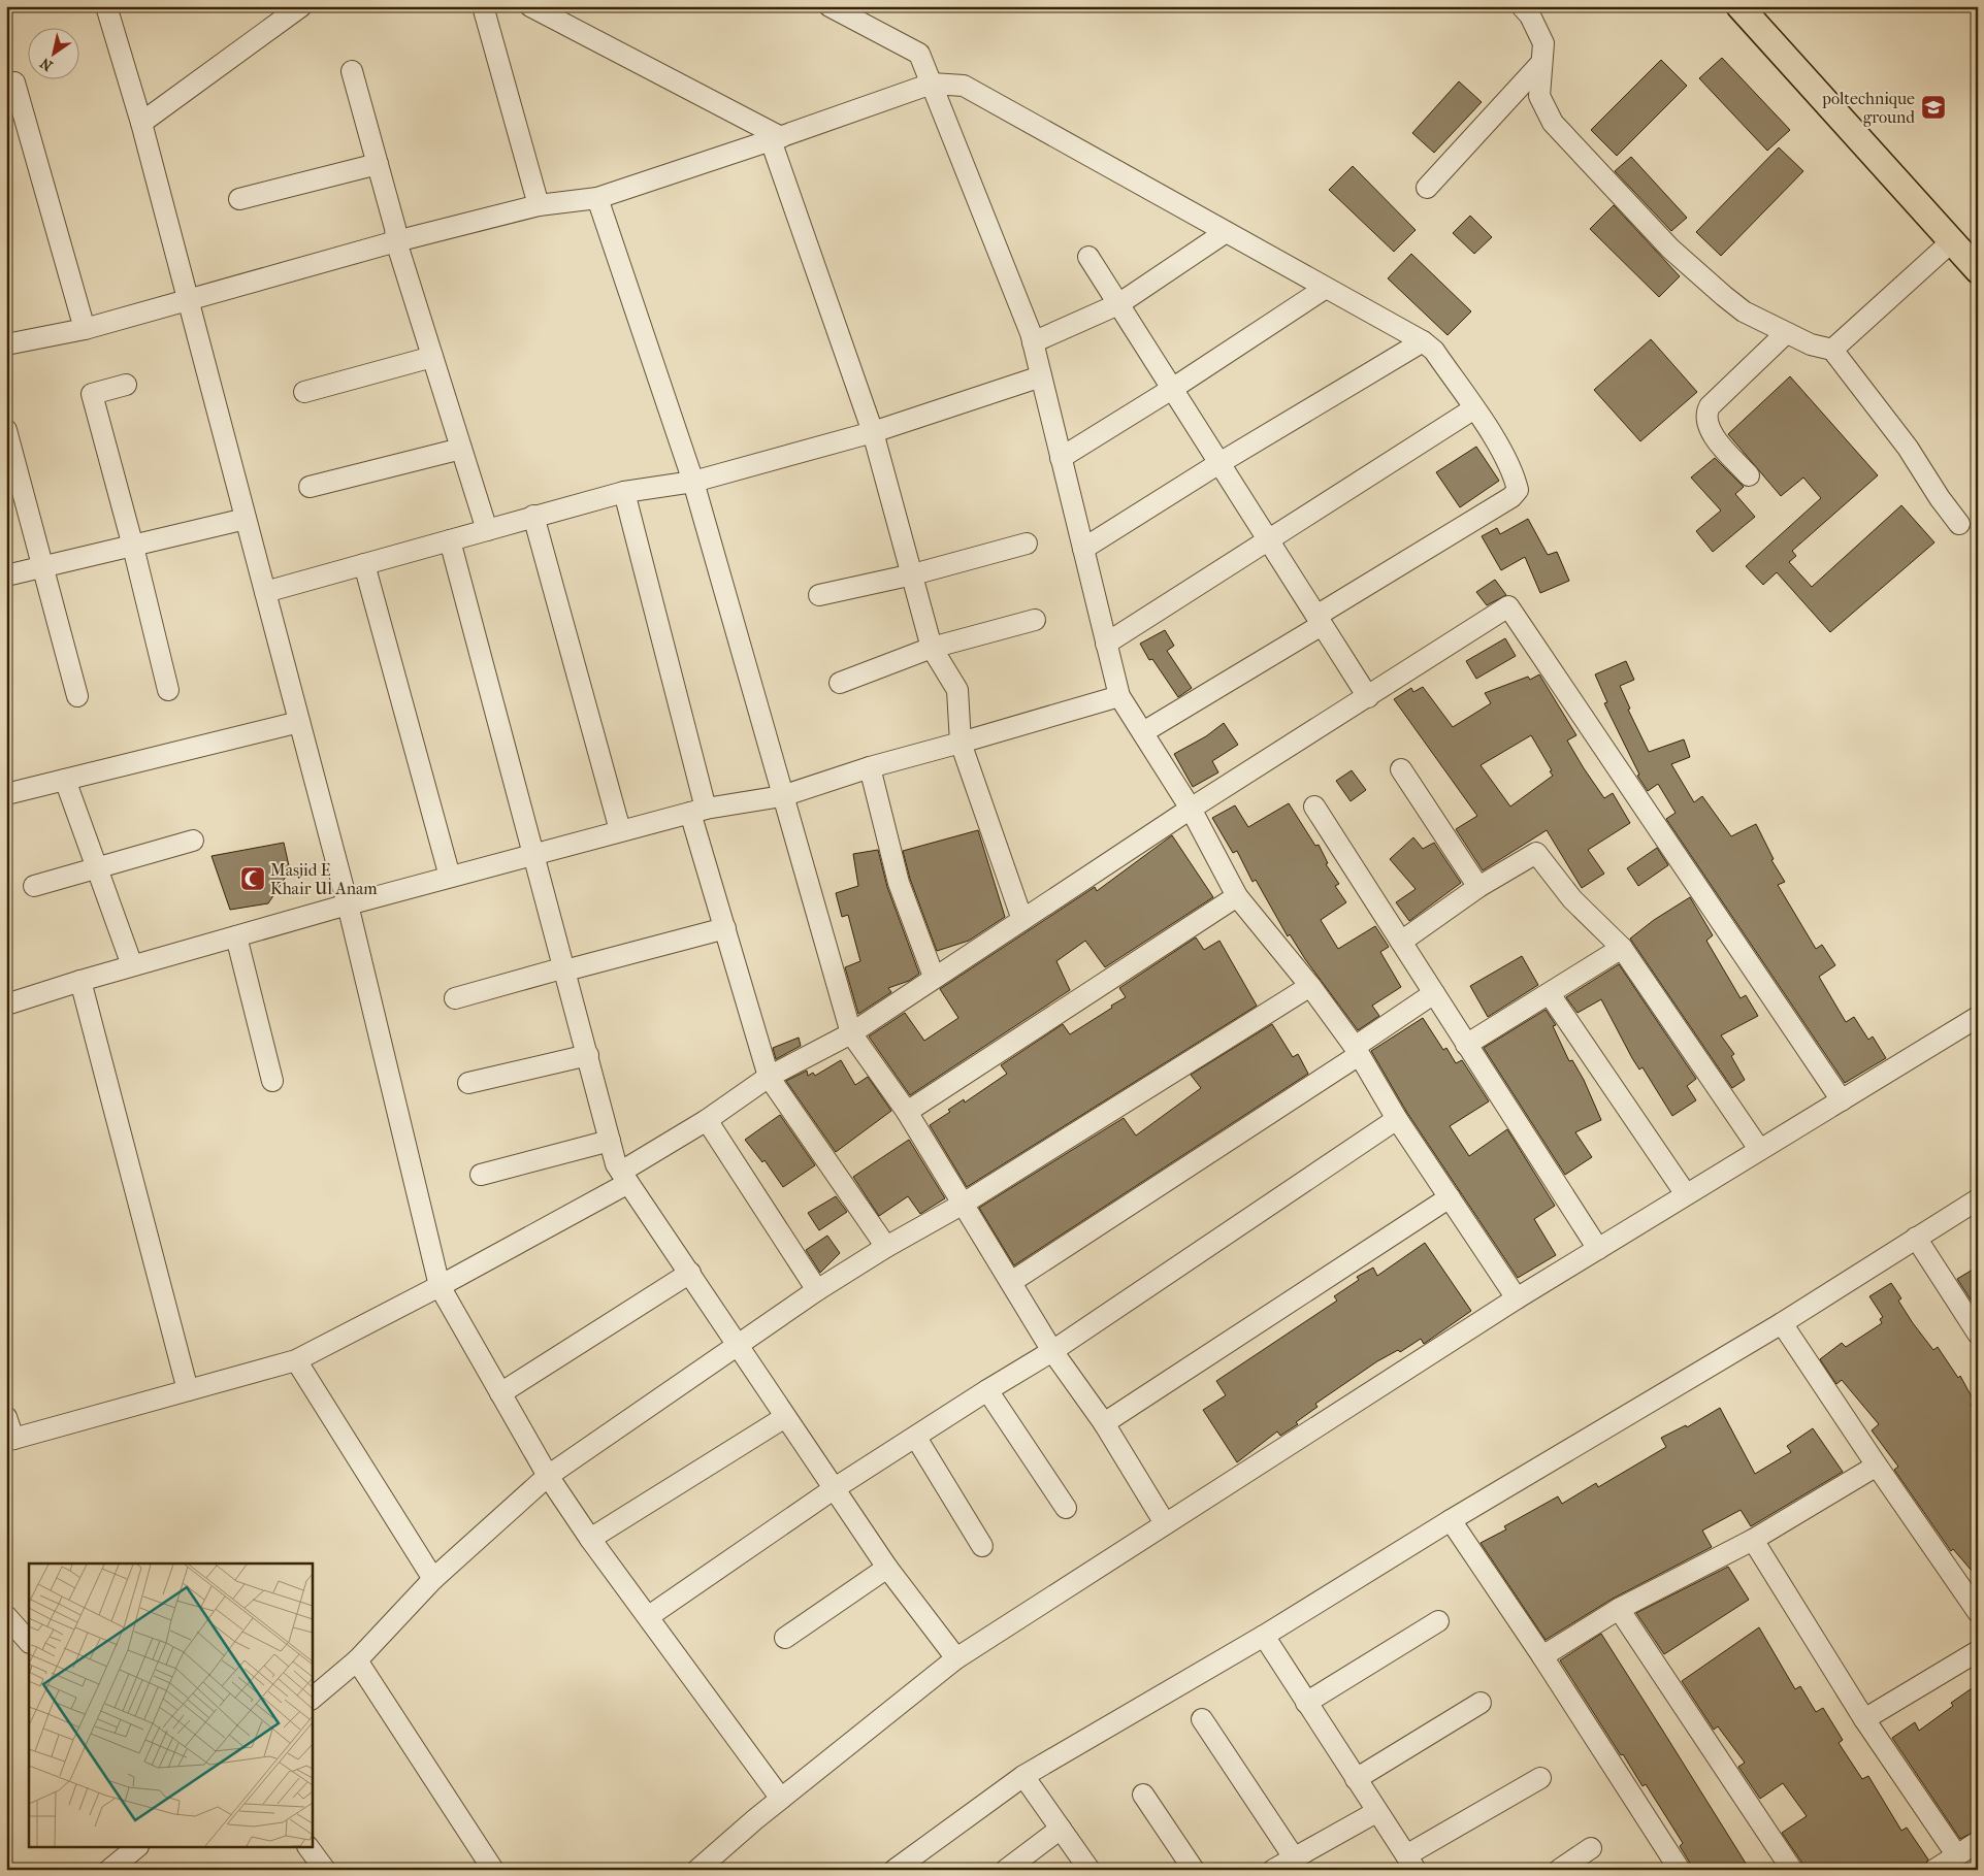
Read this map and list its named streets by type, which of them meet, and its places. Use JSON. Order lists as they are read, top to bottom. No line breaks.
{"places":{"school or university":["poltechnique ground"],"mosque":["Masjid E Khair Ul Anam"]},"north":"bottom left"}
